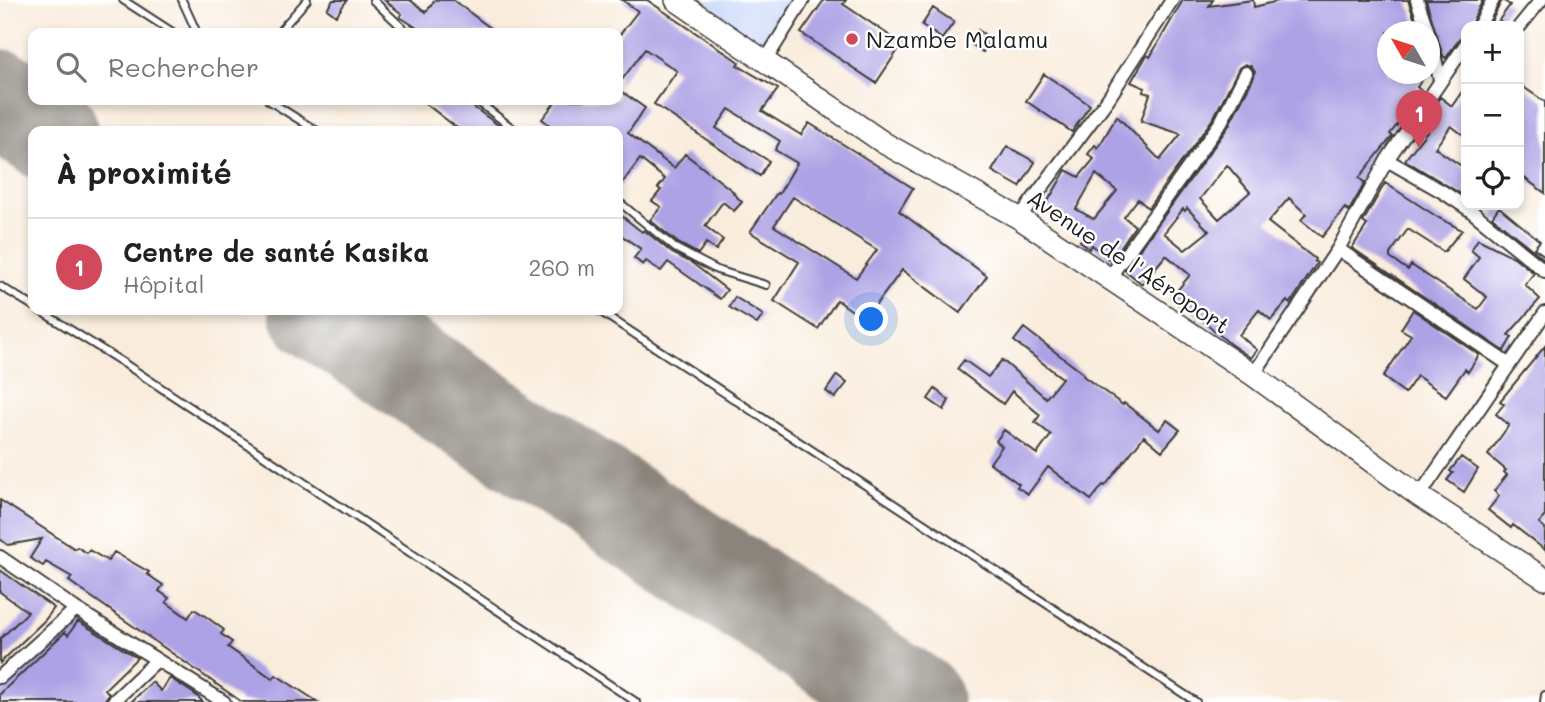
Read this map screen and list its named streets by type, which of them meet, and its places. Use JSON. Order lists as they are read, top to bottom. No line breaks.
{"streets":{"highway":["Avenue de l'Aéroport"]},"places":["Nzambe Malamu"],"north":"top left","page":{"map_buttons":["+","−"],"search":"Rechercher","pins":"1","heading":"À proximité","list":[{"mark":"1","name":"Centre de santé Kasika","note":"Hôpital","value":"260 m"}]}}
